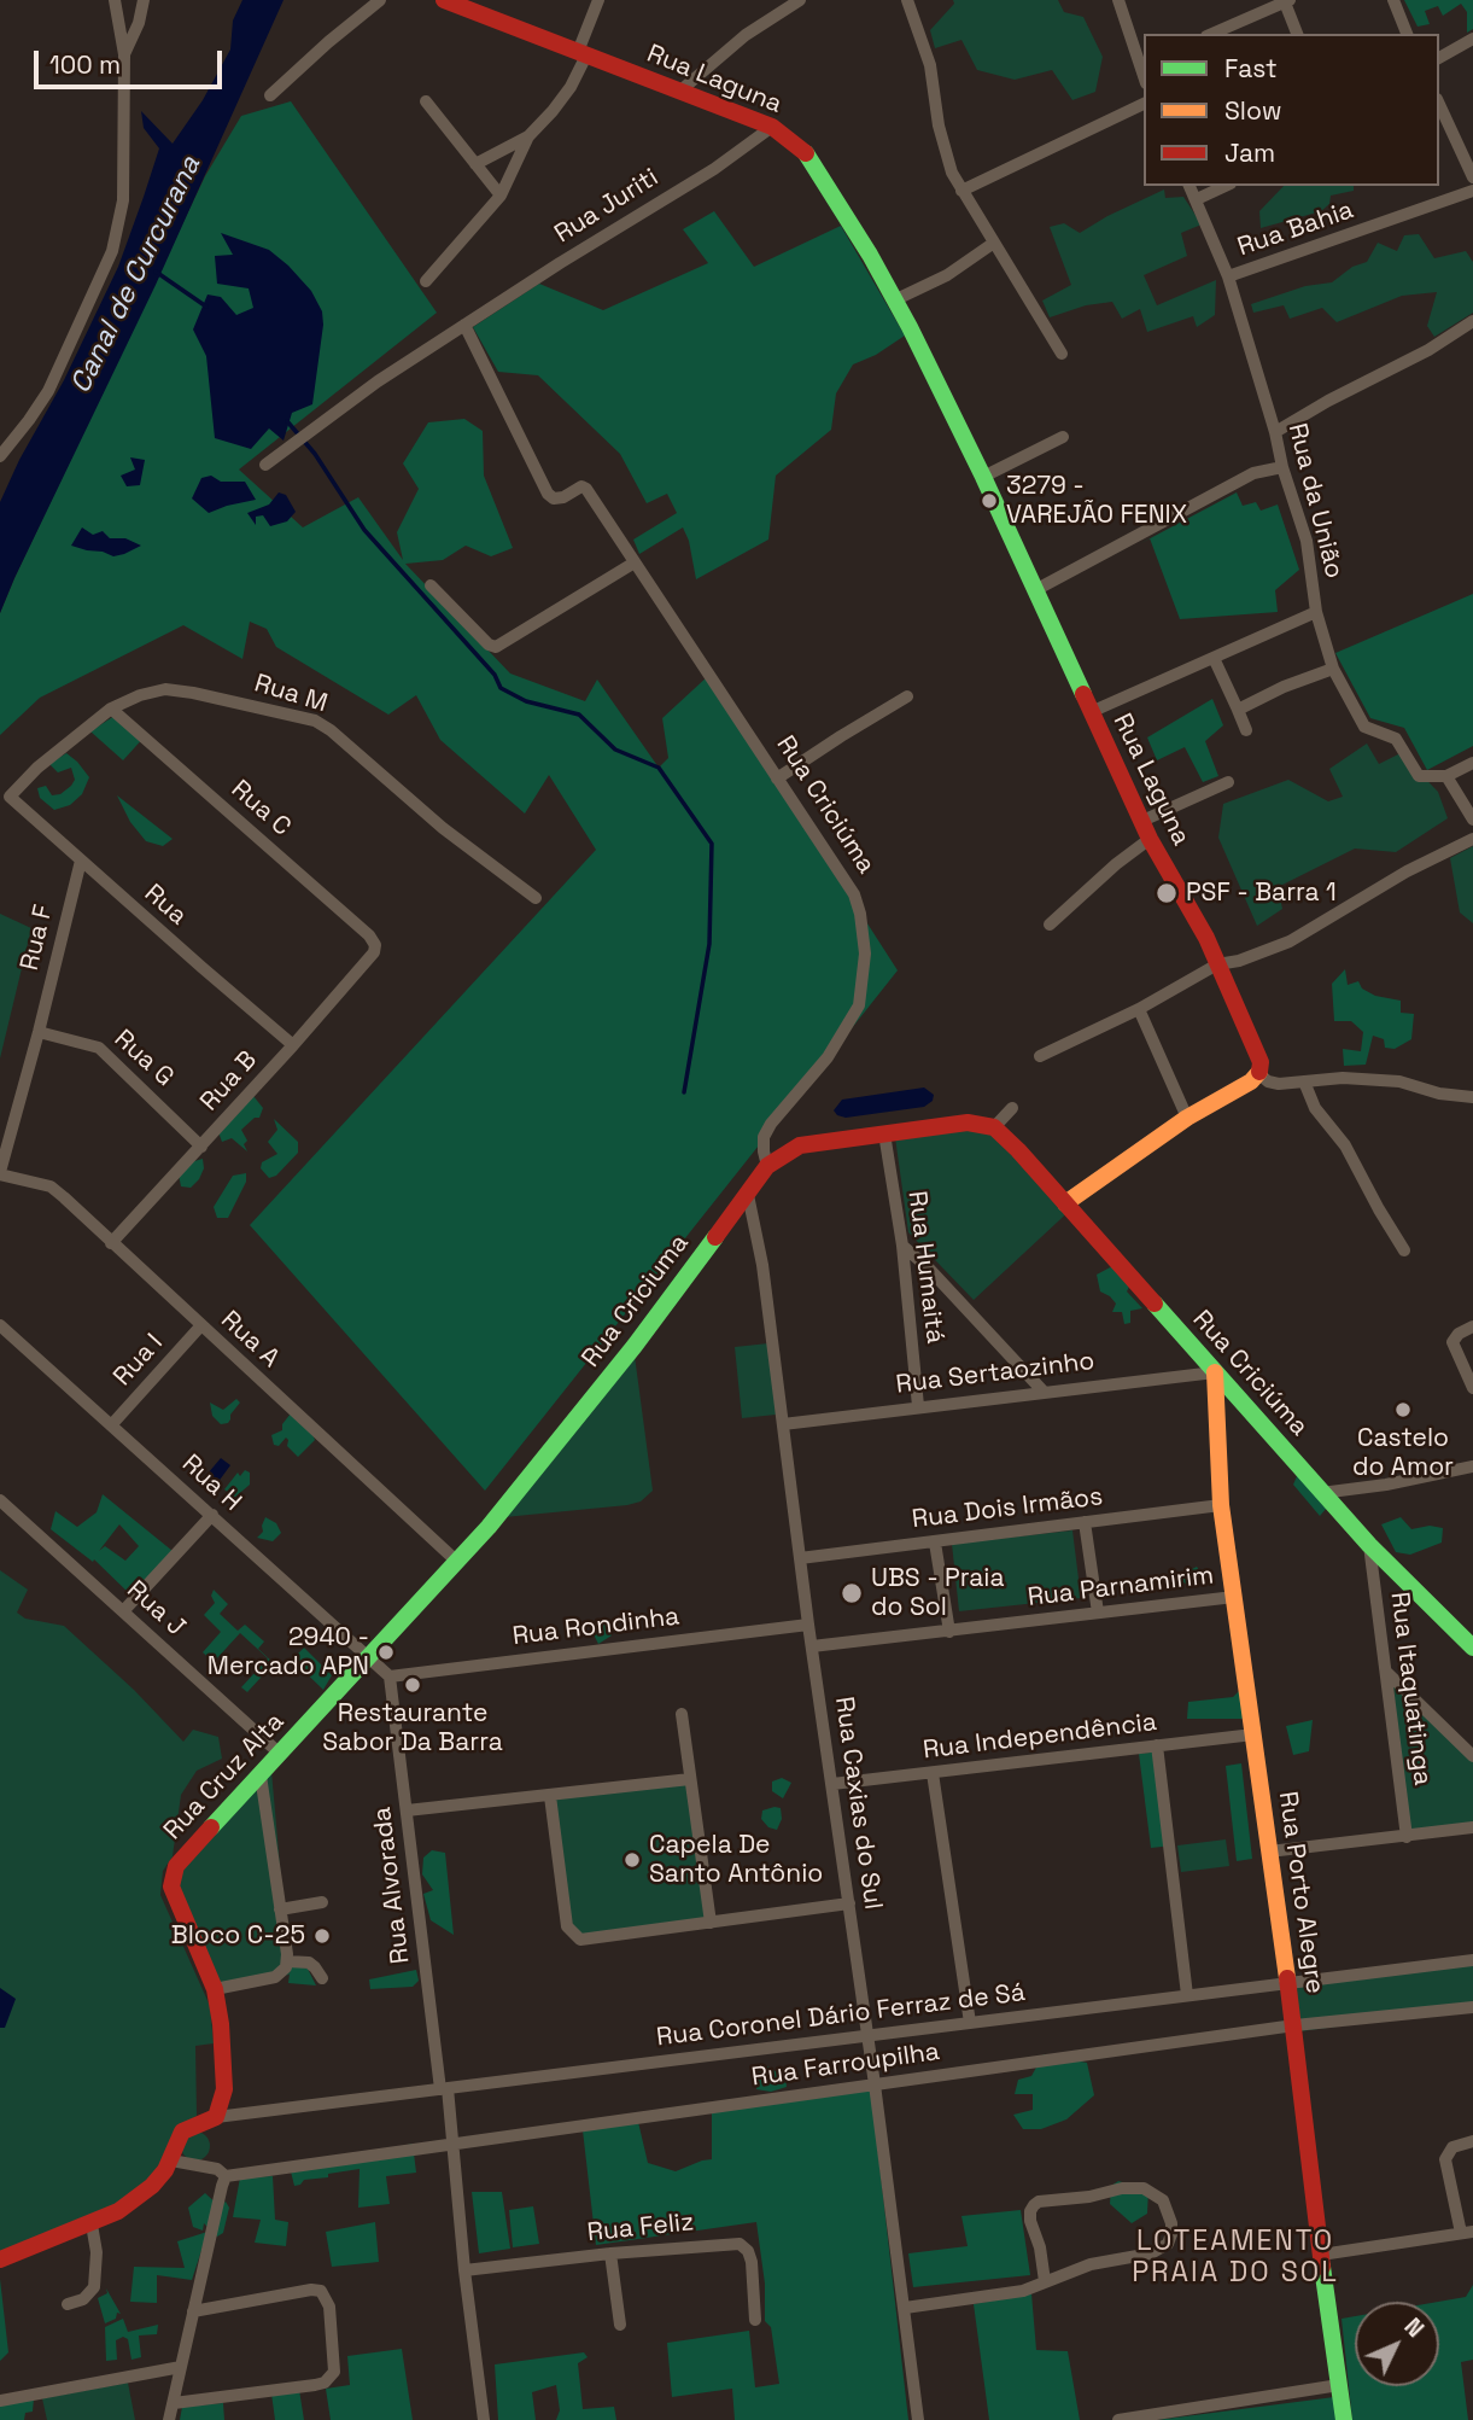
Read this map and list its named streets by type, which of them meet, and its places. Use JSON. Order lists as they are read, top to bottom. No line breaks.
{"streets":{"street":["Rua Laguna","Rua Juriti","Rua Bahia","Rua da União","Rua M","Rua Criciúma","Rua C","Rua","Rua F","Rua G","Rua B","Rua Humaitá","Rua Criciuma","Rua A","Rua I","Rua Sertaozinho","Rua H","Rua Dois Irmãos","Rua Parnamirim","Rua J","Rua Rondinha","Rua Itaquatinga","Rua Independência","Rua Cruz Alta","Rua Caxias do Sul","Rua Alvorada","Rua Porto Alegre","Rua Coronel Dário Ferraz de Sá","Rua Farroupilha","Rua Feliz"]},"crossings":[["Rua Laguna","Rua Juriti"],["Rua Juriti","Rua Criciúma"],["Rua Bahia","Rua da União"],["Rua M","Rua C"],["Rua M","Rua"],["Rua Criciúma","Rua Criciuma"],["Rua Criciúma","Rua Sertaozinho"],["Rua Criciúma","Rua Itaquatinga"],["Rua Criciúma","Rua Porto Alegre"],["Rua C","Rua B"],["Rua","Rua F"],["Rua","Rua B"],["Rua F","Rua G"],["Rua F","Rua A"],["Rua G","Rua B"],["Rua B","Rua A"],["Rua Humaitá","Rua Criciuma"],["Rua Humaitá","Rua Sertaozinho"],["Rua Criciuma","Rua A"],["Rua Criciuma","Rua Cruz Alta"],["Rua Criciuma","Rua Caxias do Sul"],["Rua A","Rua I"],["Rua I","Rua H"],["Rua Sertaozinho","Rua Caxias do Sul"],["Rua Sertaozinho","Rua Porto Alegre"],["Rua H","Rua Rondinha"],["Rua H","Rua Cruz Alta"],["Rua H","Rua Alvorada"],["Rua Dois Irmãos","Rua Caxias do Sul"],["Rua Dois Irmãos","Rua Porto Alegre"],["Rua Parnamirim","Rua Caxias do Sul"],["Rua Parnamirim","Rua Porto Alegre"],["Rua J","Rua Cruz Alta"],["Rua Rondinha","Rua Caxias do Sul"],["Rua Rondinha","Rua Alvorada"],["Rua Independência","Rua Caxias do Sul"],["Rua Independência","Rua Porto Alegre"],["Rua Cruz Alta","Rua Coronel Dário Ferraz de Sá"],["Rua Caxias do Sul","Rua Coronel Dário Ferraz de Sá"],["Rua Caxias do Sul","Rua Farroupilha"],["Rua Alvorada","Rua Coronel Dário Ferraz de Sá"],["Rua Alvorada","Rua Farroupilha"],["Rua Alvorada","Rua Feliz"],["Rua Porto Alegre","Rua Coronel Dário Ferraz de Sá"],["Rua Porto Alegre","Rua Farroupilha"]],"districts":["LOTEAMENTO PRAIA DO SOL"],"water":["Canal de Curcurana"],"places":["3279 - VAREJÃO FENIX","PSF - Barra 1","Castelo do Amor","UBS - Praia do Sol","2940 - Mercado APN","Restaurante Sabor Da Barra","Capela De Santo Antônio","Bloco C-25"],"legend":["Fast","Slow","Jam"],"scale_bar":"100 m","north":"top right"}
